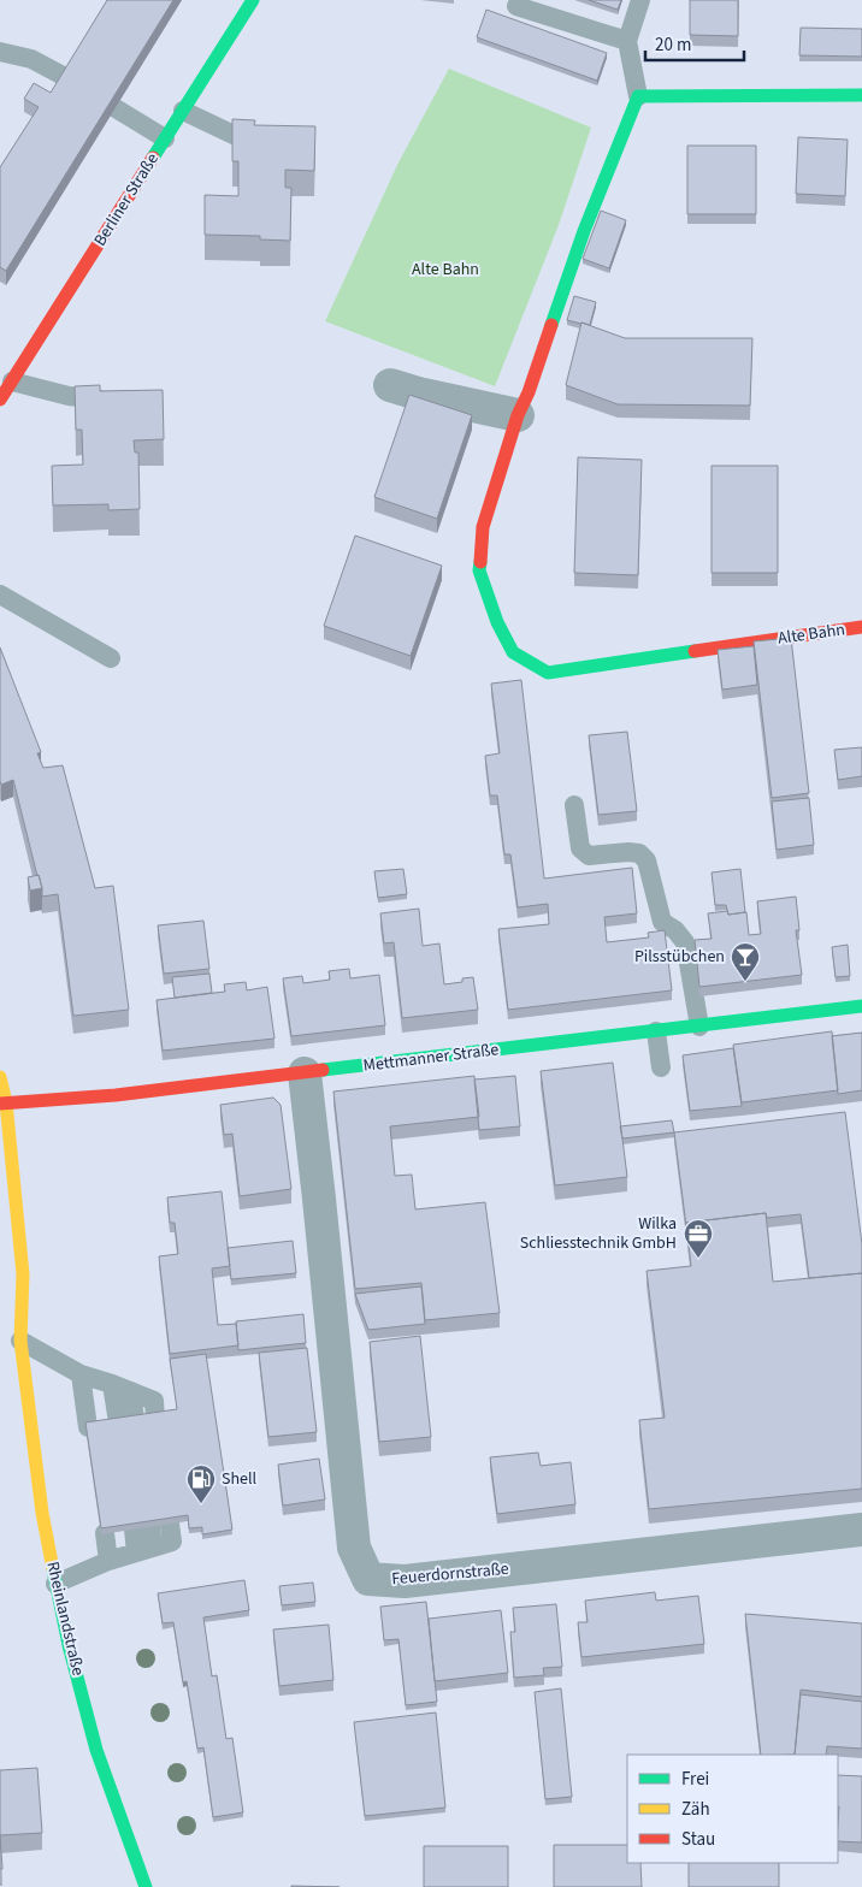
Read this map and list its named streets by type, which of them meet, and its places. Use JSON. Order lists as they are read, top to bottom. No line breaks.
{"streets":{"street":["Berliner Straße","Alte Bahn","Mettmanner Straße","Feuerdornstraße","Rheinlandstraße"]},"crossings":[["Mettmanner Straße","Feuerdornstraße"],["Mettmanner Straße","Rheinlandstraße"]],"parks":["Alte Bahn"],"places":{"bar":["Pilsstübchen"],"office":["Wilka Schliesstechnik GmbH"],"fuel station":["Shell"]},"legend":["Frei","Zäh","Stau"],"scale_bar":"20 m"}
